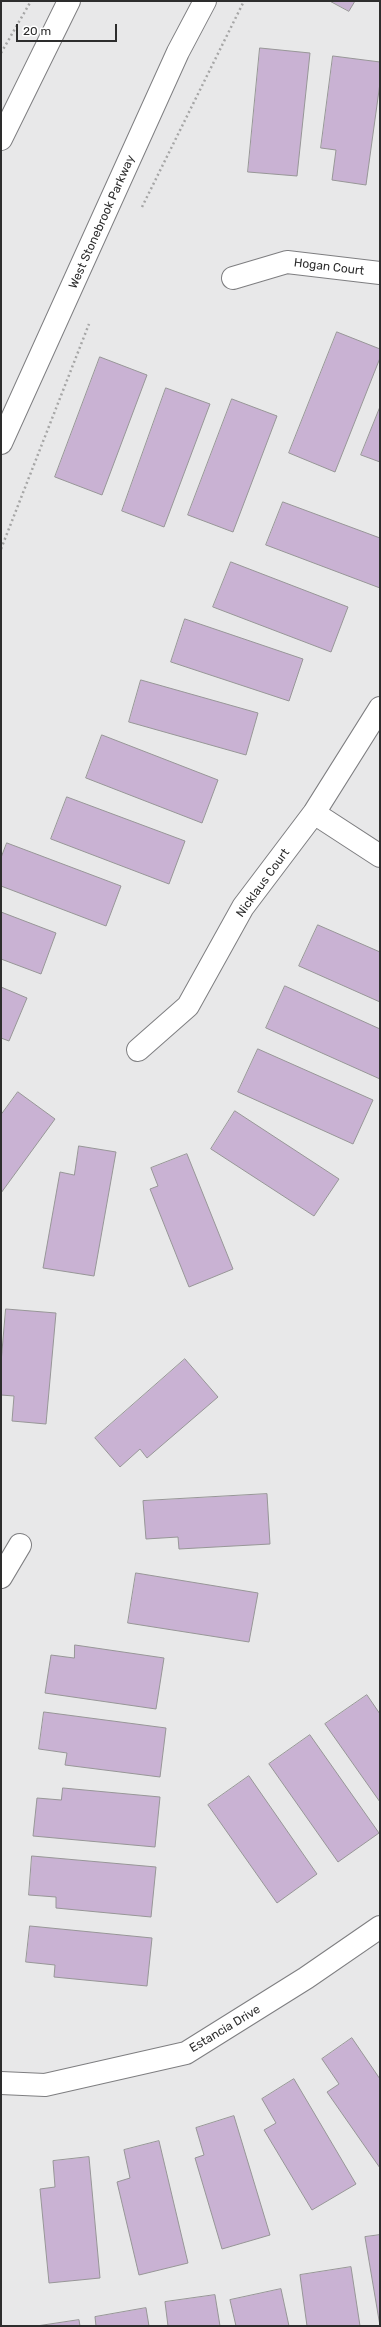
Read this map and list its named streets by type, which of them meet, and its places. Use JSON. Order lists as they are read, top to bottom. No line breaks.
{"streets":{"street":["West Stonebrook Parkway","Hogan Court","Nicklaus Court","Estancia Drive"]},"scale_bar":"20 m"}
